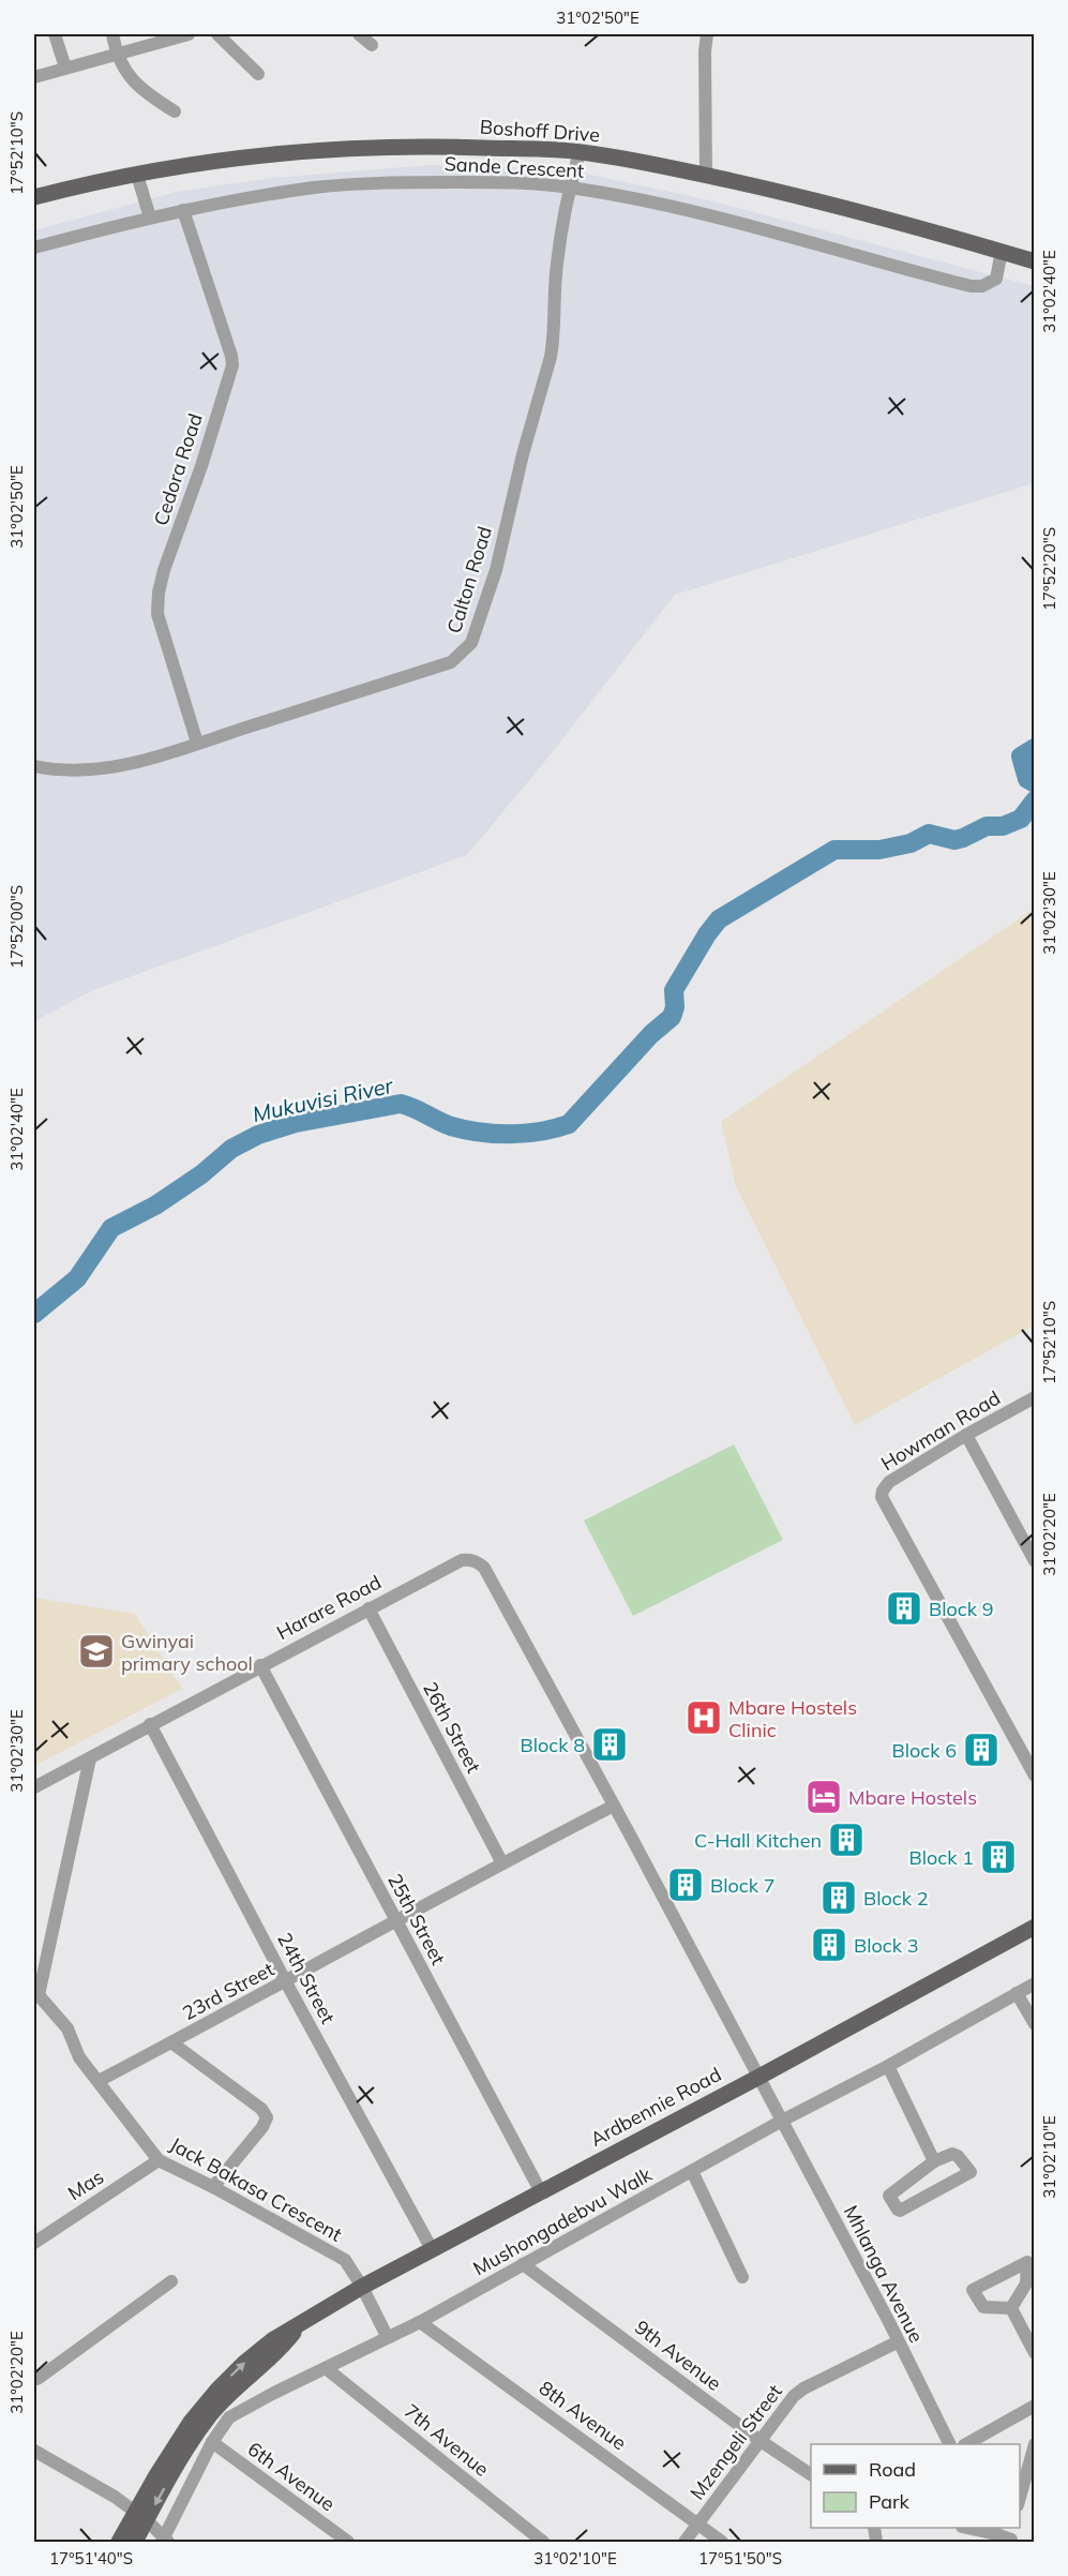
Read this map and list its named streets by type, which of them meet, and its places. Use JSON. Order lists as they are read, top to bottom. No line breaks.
{"streets":{"main road":["Boshoff Drive","Ardbennie Road"],"street":["Sande Crescent","Cedora Road","Calton Road","Howman Road","Harare Road","26th Street","25th Street","24th Street","23rd Street","Mas","Jack Bakasa Crescent","Mushongadebvu Walk","Mhlanga Avenue","9th Avenue","8th Avenue","7th Avenue","Mzengeli Street","6th Avenue"]},"crossings":[["Boshoff Drive","Sande Crescent"],["Boshoff Drive","Calton Road"],["Sande Crescent","Cedora Road"],["Sande Crescent","Calton Road"],["Cedora Road","Calton Road"],["Harare Road","26th Street"],["Harare Road","25th Street"],["Harare Road","24th Street"],["Harare Road","Jack Bakasa Crescent"],["Harare Road","Mhlanga Avenue"],["26th Street","23rd Street"],["25th Street","23rd Street"],["25th Street","Ardbennie Road"],["24th Street","23rd Street"],["24th Street","Ardbennie Road"],["23rd Street","Jack Bakasa Crescent"],["23rd Street","Mhlanga Avenue"],["Ardbennie Road","Jack Bakasa Crescent"],["Ardbennie Road","Mhlanga Avenue"],["Mas","Jack Bakasa Crescent"],["Jack Bakasa Crescent","Mushongadebvu Walk"],["Mushongadebvu Walk","Mhlanga Avenue"],["Mushongadebvu Walk","9th Avenue"],["Mushongadebvu Walk","8th Avenue"],["Mushongadebvu Walk","7th Avenue"],["Mushongadebvu Walk","6th Avenue"],["Mhlanga Avenue","Mzengeli Street"],["9th Avenue","Mzengeli Street"],["8th Avenue","Mzengeli Street"]],"water":["Mukuvisi River"],"places":{"building":["Block 9","Block 8","Block 6","C-Hall Kitchen","Block 1","Block 7","Block 2","Block 3"],"school or university":["Gwinyai primary school"],"hospital":["Mbare Hostels Clinic"],"hotel":["Mbare Hostels"]},"legend":["Road","Park"],"coordinates":["31°02'50\"E","17°52'10\"S","31°02'40\"E","17°52'20\"S","31°02'30\"E","17°52'00\"S","31°02'20\"E","31°02'10\"E","17°51'40\"S","17°51'50\"S"]}
